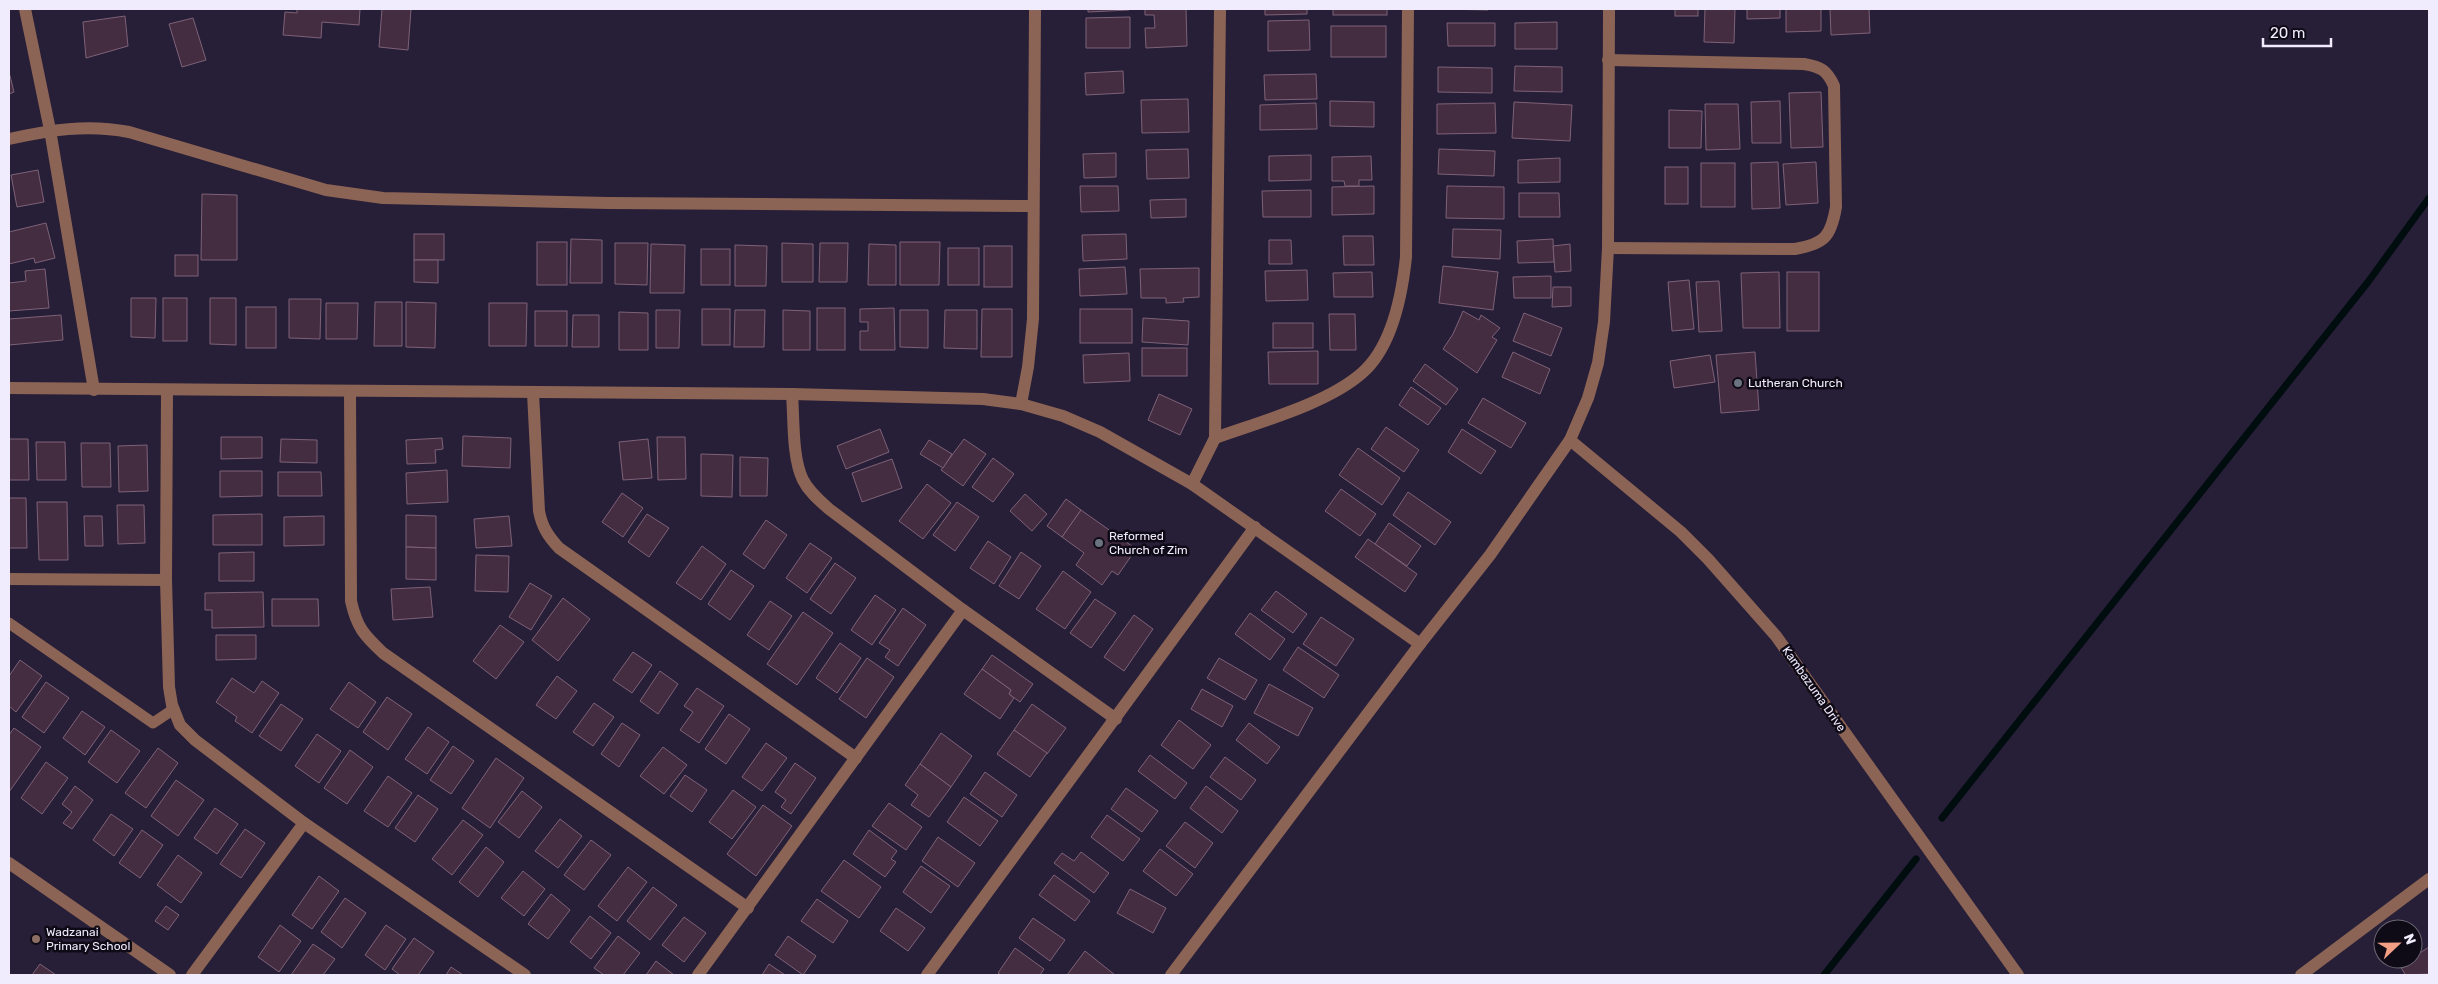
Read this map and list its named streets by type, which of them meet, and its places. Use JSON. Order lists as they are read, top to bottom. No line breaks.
{"streets":{"street":["Kambazuma Drive"]},"places":["Lutheran Church","Reformed Church of Zim","Wadzanai Primary School"],"scale_bar":"20 m","north":"right"}
